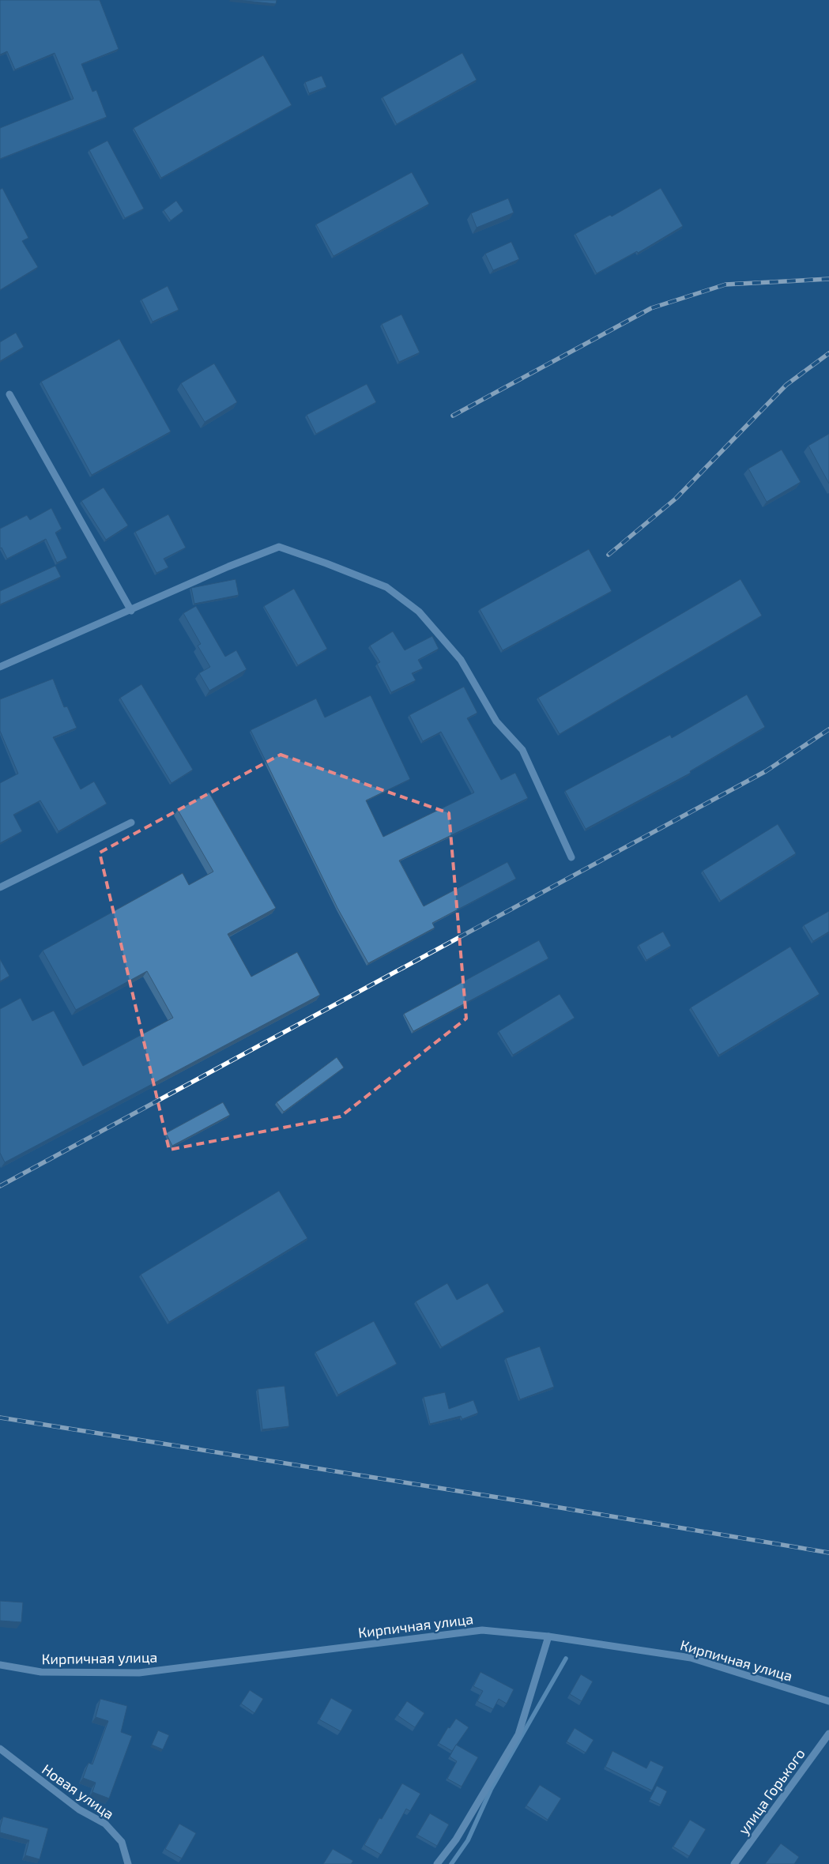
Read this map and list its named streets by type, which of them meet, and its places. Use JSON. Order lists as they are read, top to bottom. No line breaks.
{"streets":{"street":["Кирпичная улица","Новая улица","улица Горького"]}}
